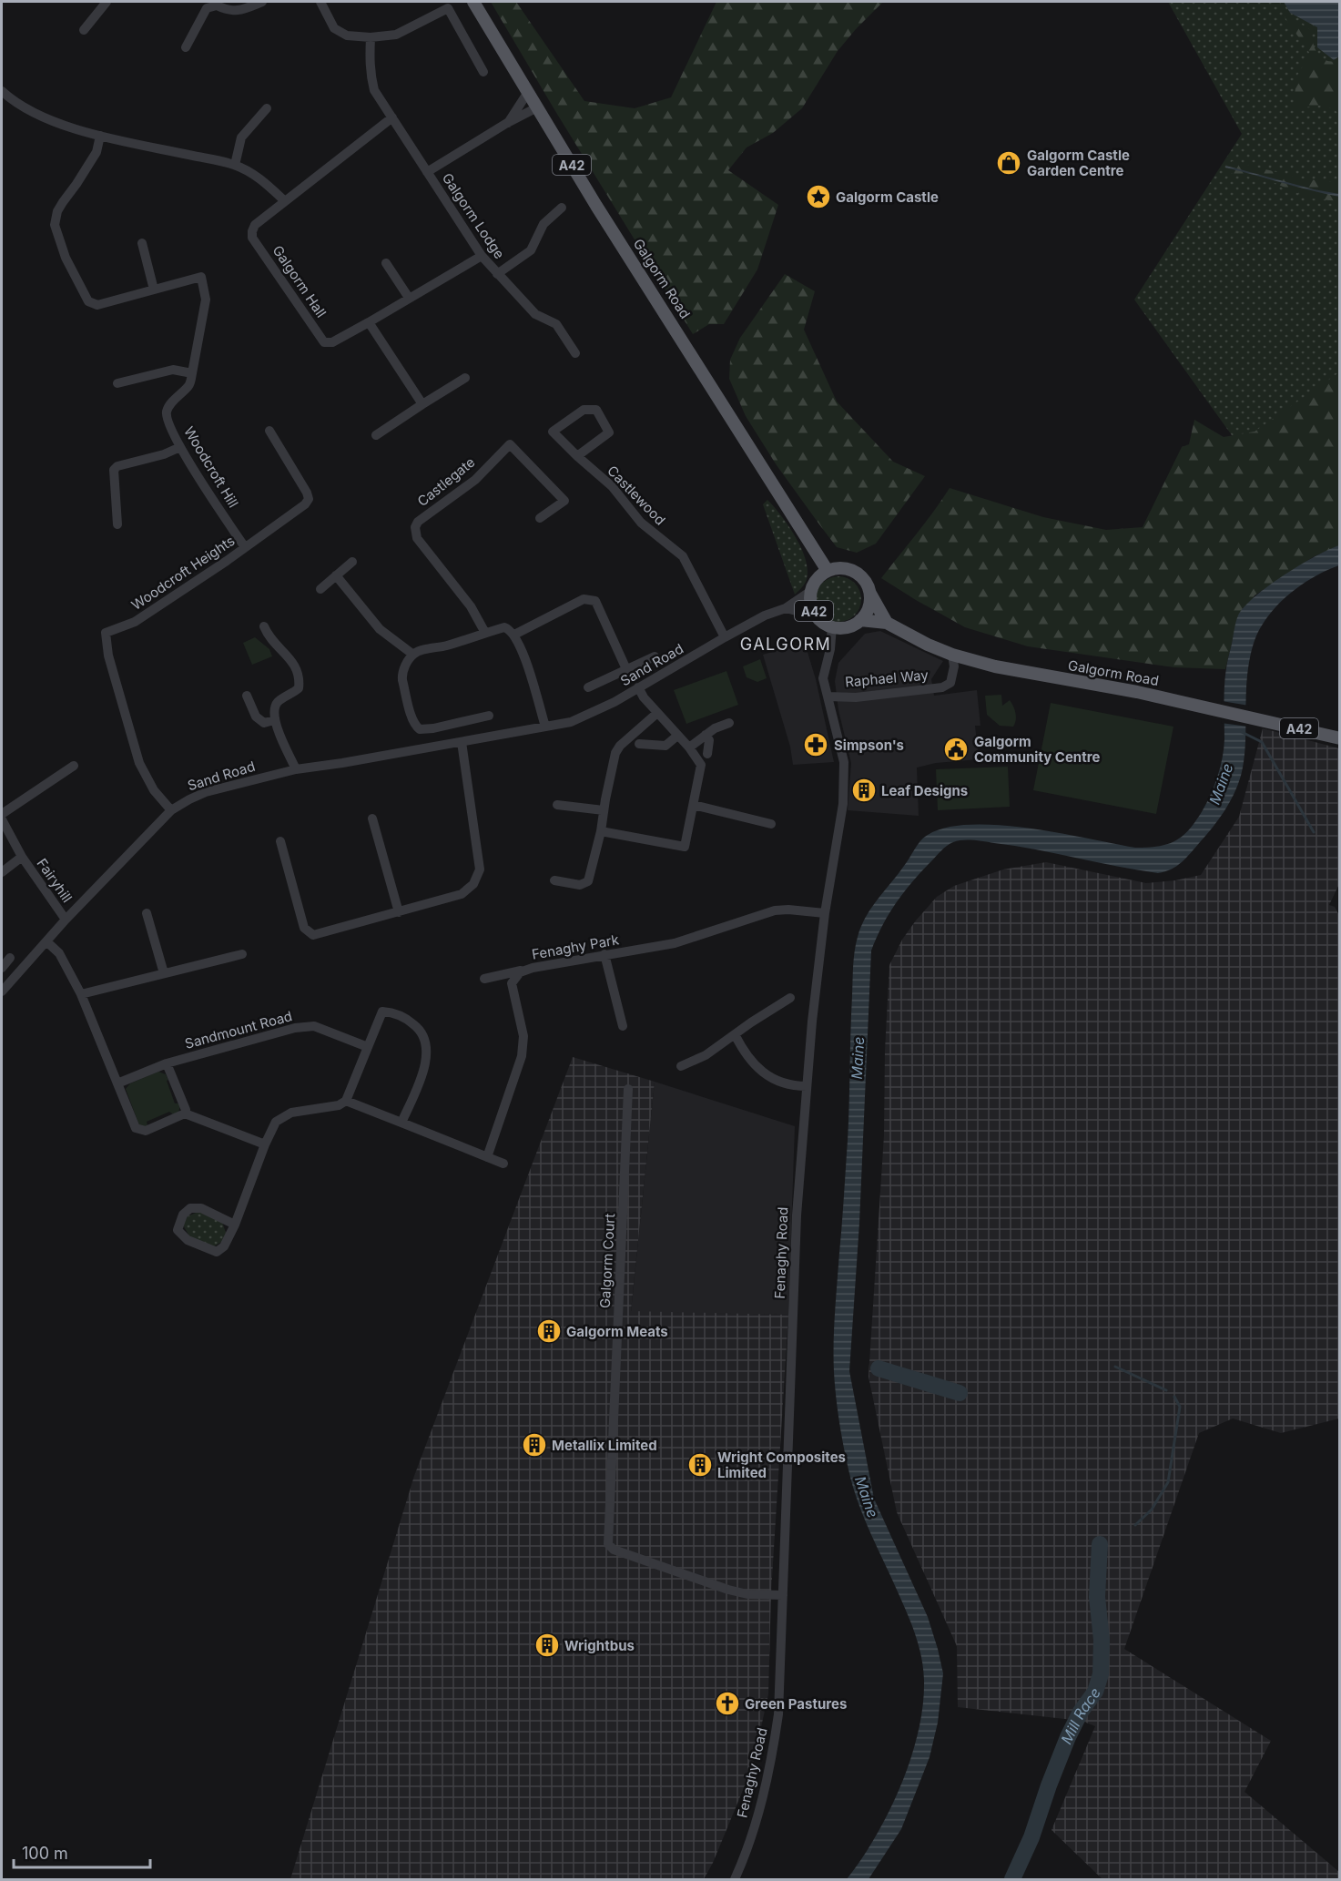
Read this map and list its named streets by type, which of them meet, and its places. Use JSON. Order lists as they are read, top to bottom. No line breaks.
{"streets":{"main road":["A42","Galgorm Road"],"street":["Galgorm Lodge","Galgorm Hall","Woodcroft Hill","Castlegate","Castlewood","Woodcroft Heights","Sand Road","Raphael Way","Fairyhill","Fenaghy Park","Sandmount Road","Fenaghy Road","Galgorm Court"]},"crossings":[["A42","Galgorm Road"],["A42","Sand Road"],["A42","Fenaghy Road"],["Galgorm Lodge","Galgorm Road"],["Galgorm Lodge","Galgorm Hall"],["Galgorm Road","Sand Road"],["Galgorm Road","Raphael Way"],["Galgorm Road","Fenaghy Road"],["Woodcroft Hill","Woodcroft Heights"],["Castlewood","Sand Road"],["Woodcroft Heights","Sand Road"],["Sand Road","Fairyhill"],["Sand Road","Fenaghy Road"],["Raphael Way","Fenaghy Road"],["Fenaghy Park","Fenaghy Road"],["Fenaghy Road","Galgorm Court"]],"districts":["GALGORM"],"water":["Maine","Mill Race"],"places":{"shop":["Galgorm Castle Garden Centre"],"place":["Galgorm Castle"],"pharmacy":["Simpson's"],"public building":["Galgorm Community Centre"],"building":["Leaf Designs","Galgorm Meats","Metallix Limited","Wright Composites Limited","Wrightbus"],"church":["Green Pastures"]},"scale_bar":"100 m"}
